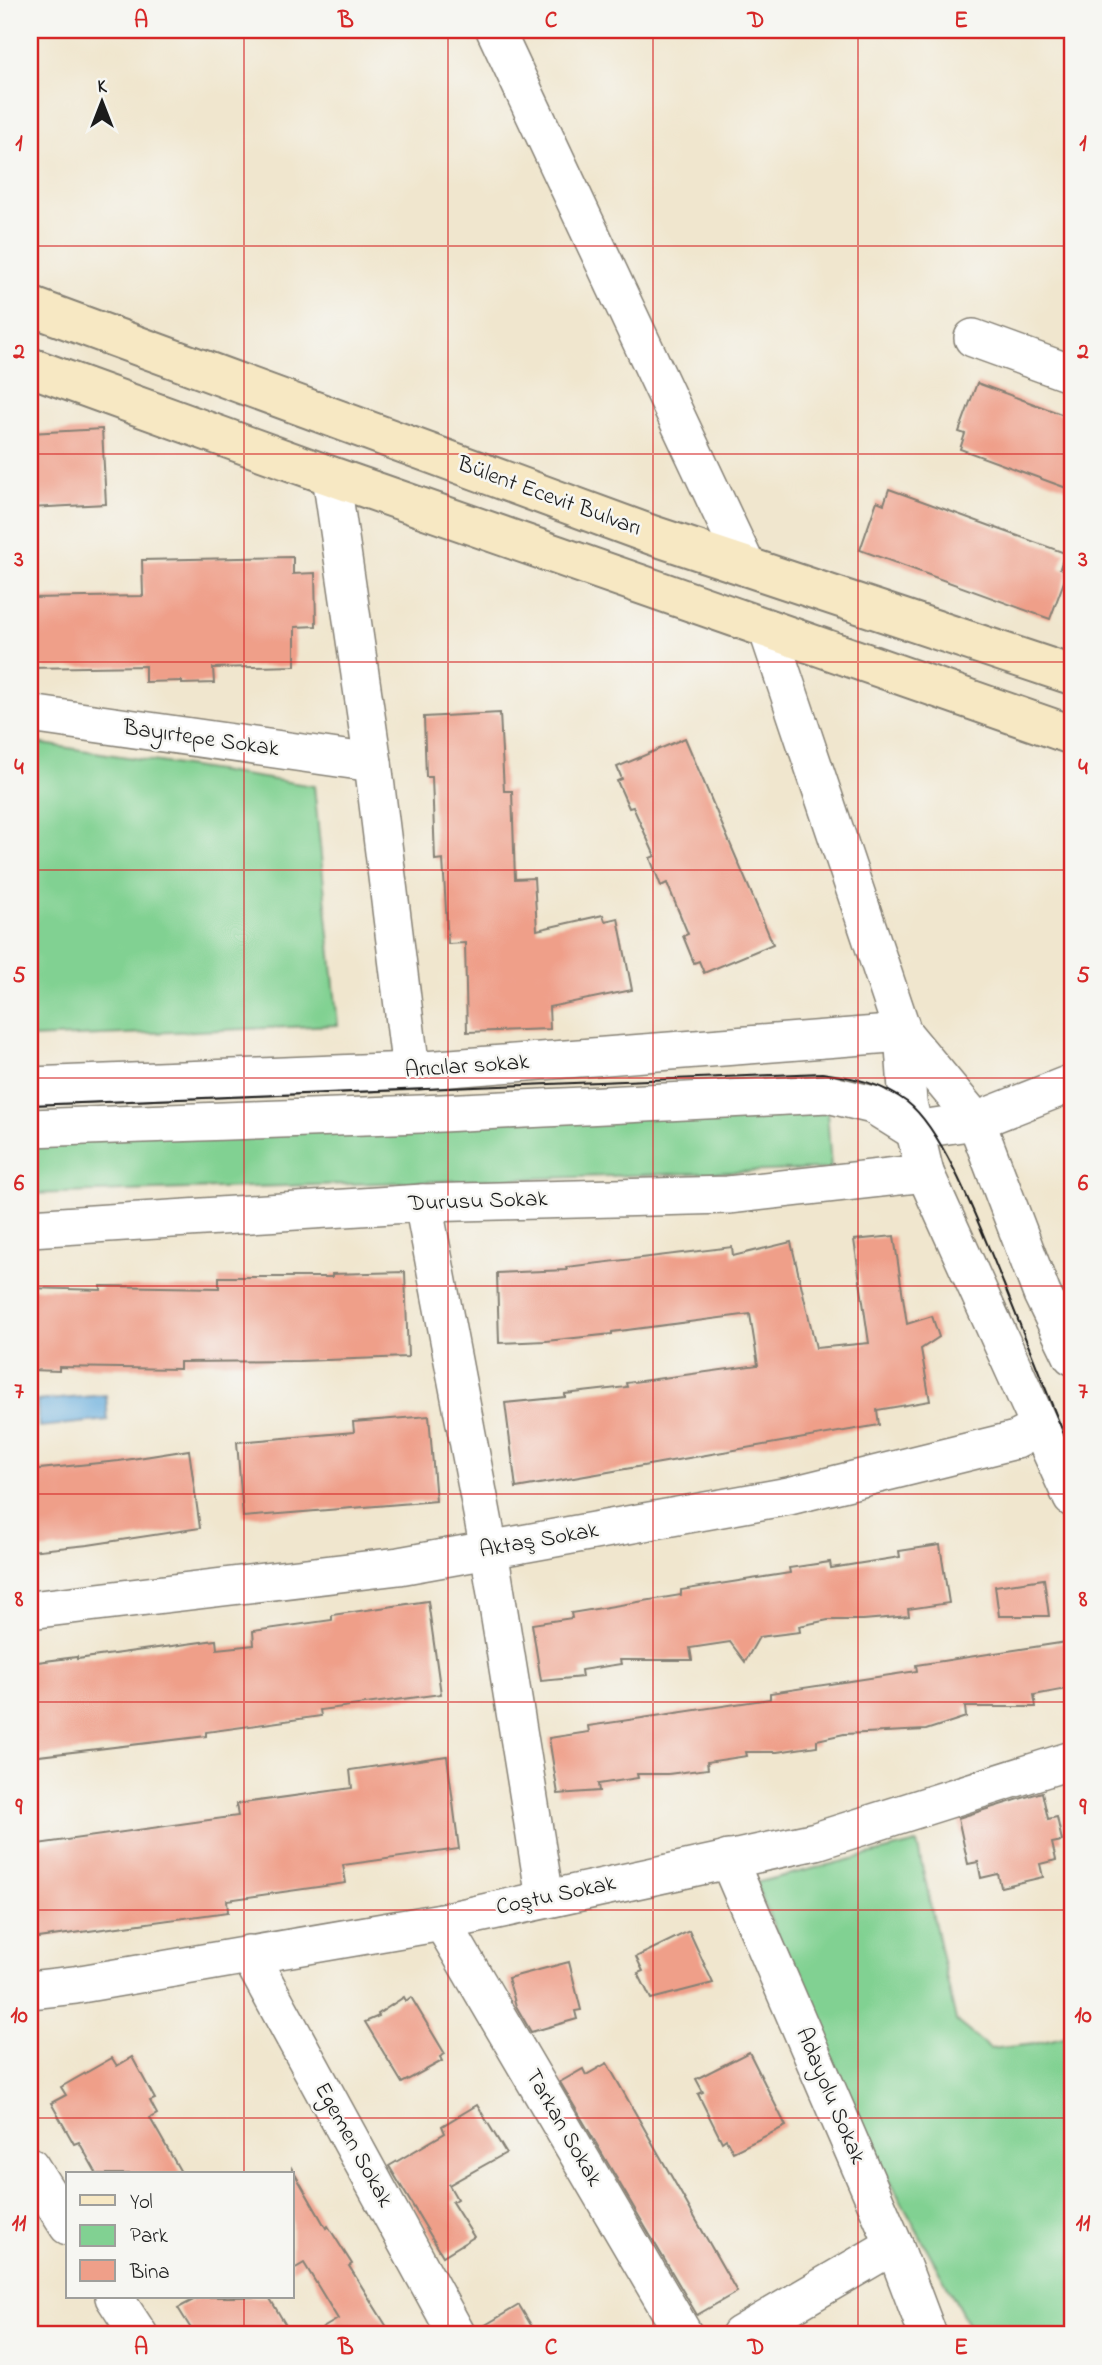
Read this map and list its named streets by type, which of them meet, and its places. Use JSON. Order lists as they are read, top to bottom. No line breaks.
{"streets":{"main road":["Bülent Ecevit Bulvarı"],"street":["Bayırtepe Sokak","Arıcılar sokak","Durusu Sokak","Aktaş Sokak","Coştu Sokak","Adayolu Sokak","Tarkan Sokak","Egemen Sokak"]},"crossings":[["Coştu Sokak","Adayolu Sokak"],["Coştu Sokak","Tarkan Sokak"],["Coştu Sokak","Egemen Sokak"]],"legend":["Yol","Park","Bina"],"north":"top","grid":{"columns":["A","B","C","D","E"],"rows":["1","2","3","4","5","6","7","8","9","10","11"]}}
